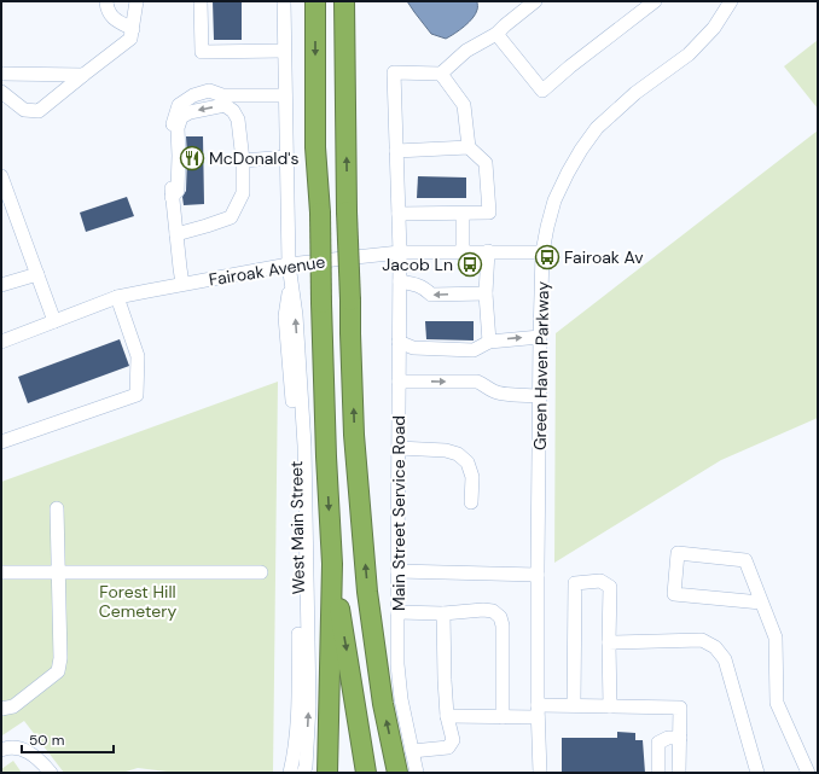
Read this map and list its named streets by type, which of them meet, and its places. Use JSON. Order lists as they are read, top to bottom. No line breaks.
{"streets":{"street":["Fairoak Avenue","Green Haven Parkway","Main Street Service Road","West Main Street"]},"crossings":[["Fairoak Avenue","Green Haven Parkway"],["Fairoak Avenue","Main Street Service Road"],["Fairoak Avenue","West Main Street"]],"parks":["Forest Hill Cemetery"],"places":{"restaurant":["McDonald's"],"bus stop":["Fairoak Av","Jacob Ln"]},"scale_bar":"50 m"}
